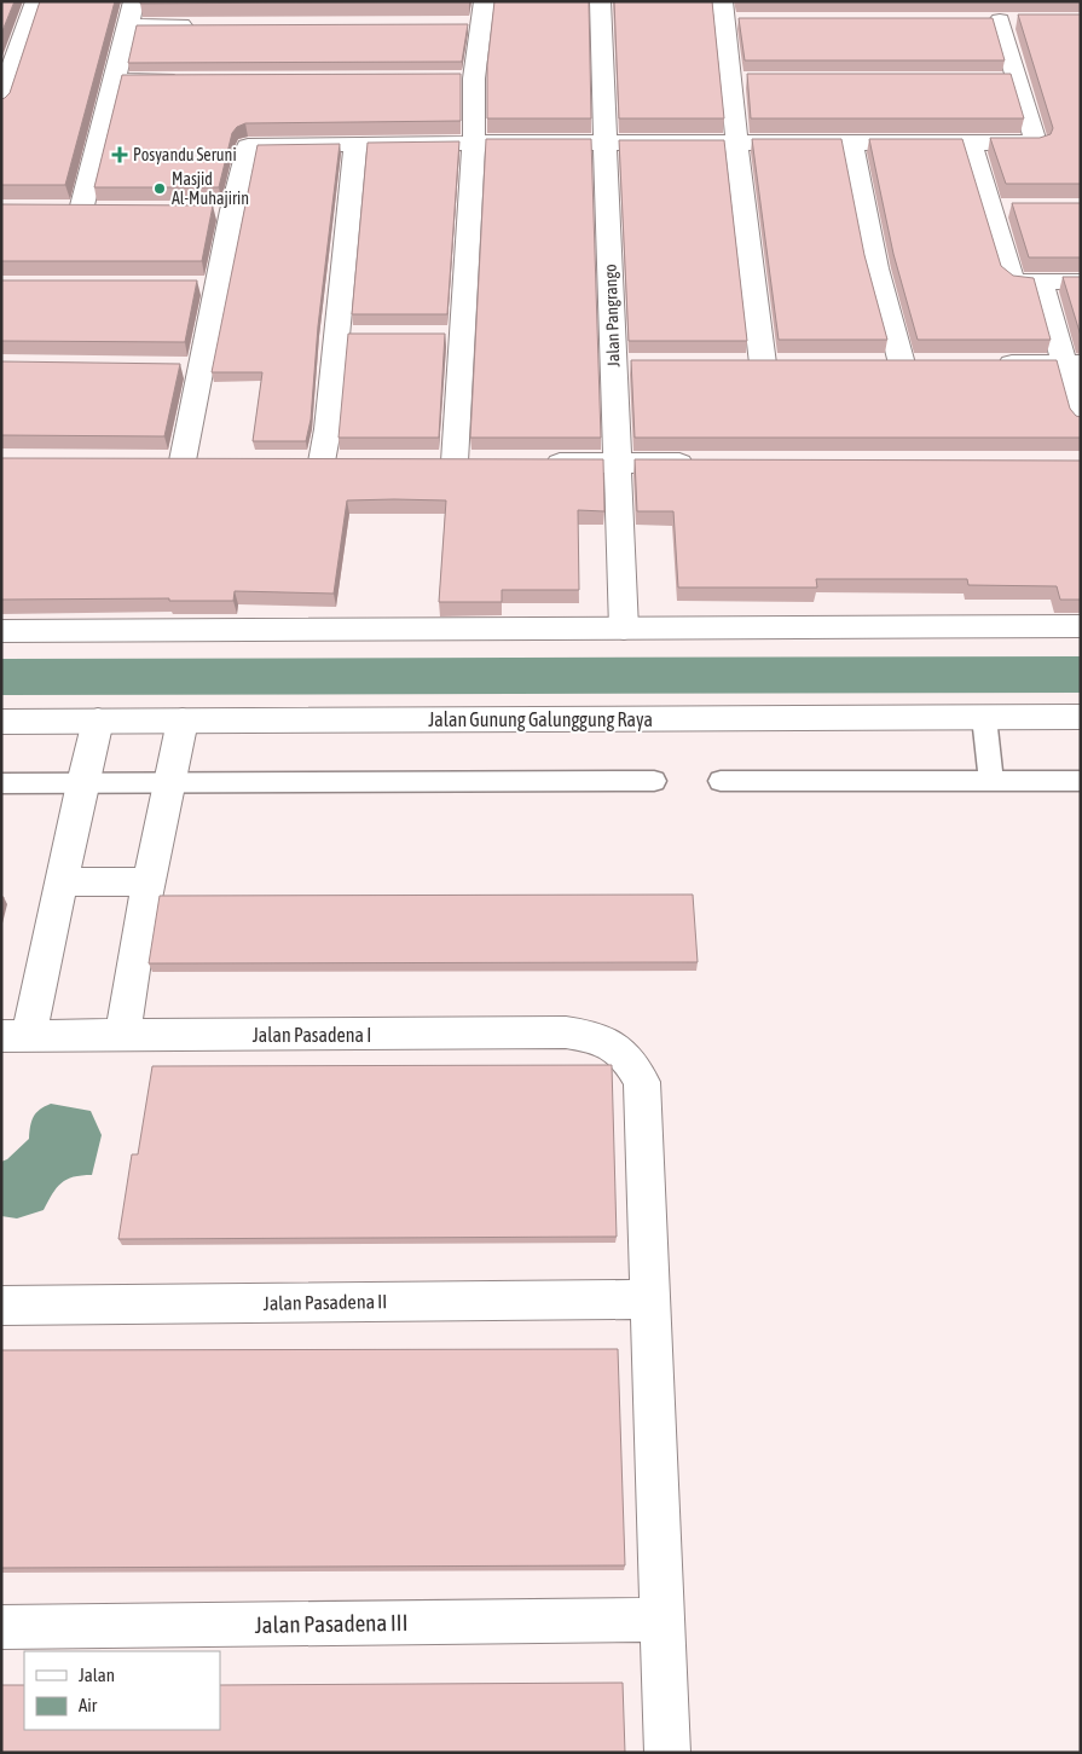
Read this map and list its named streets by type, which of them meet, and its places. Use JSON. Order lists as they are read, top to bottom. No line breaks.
{"streets":{"street":["Jalan Pangrango","Jalan Gunung Galunggung Raya","Jalan Pasadena I","Jalan Pasadena II","Jalan Pasadena III"]},"crossings":[["Jalan Pasadena I","Jalan Pasadena II"]],"places":{"health":["Posyandu Seruni"],"other":["Masjid Al-Muhajirin"]},"legend":["Jalan","Air"]}
